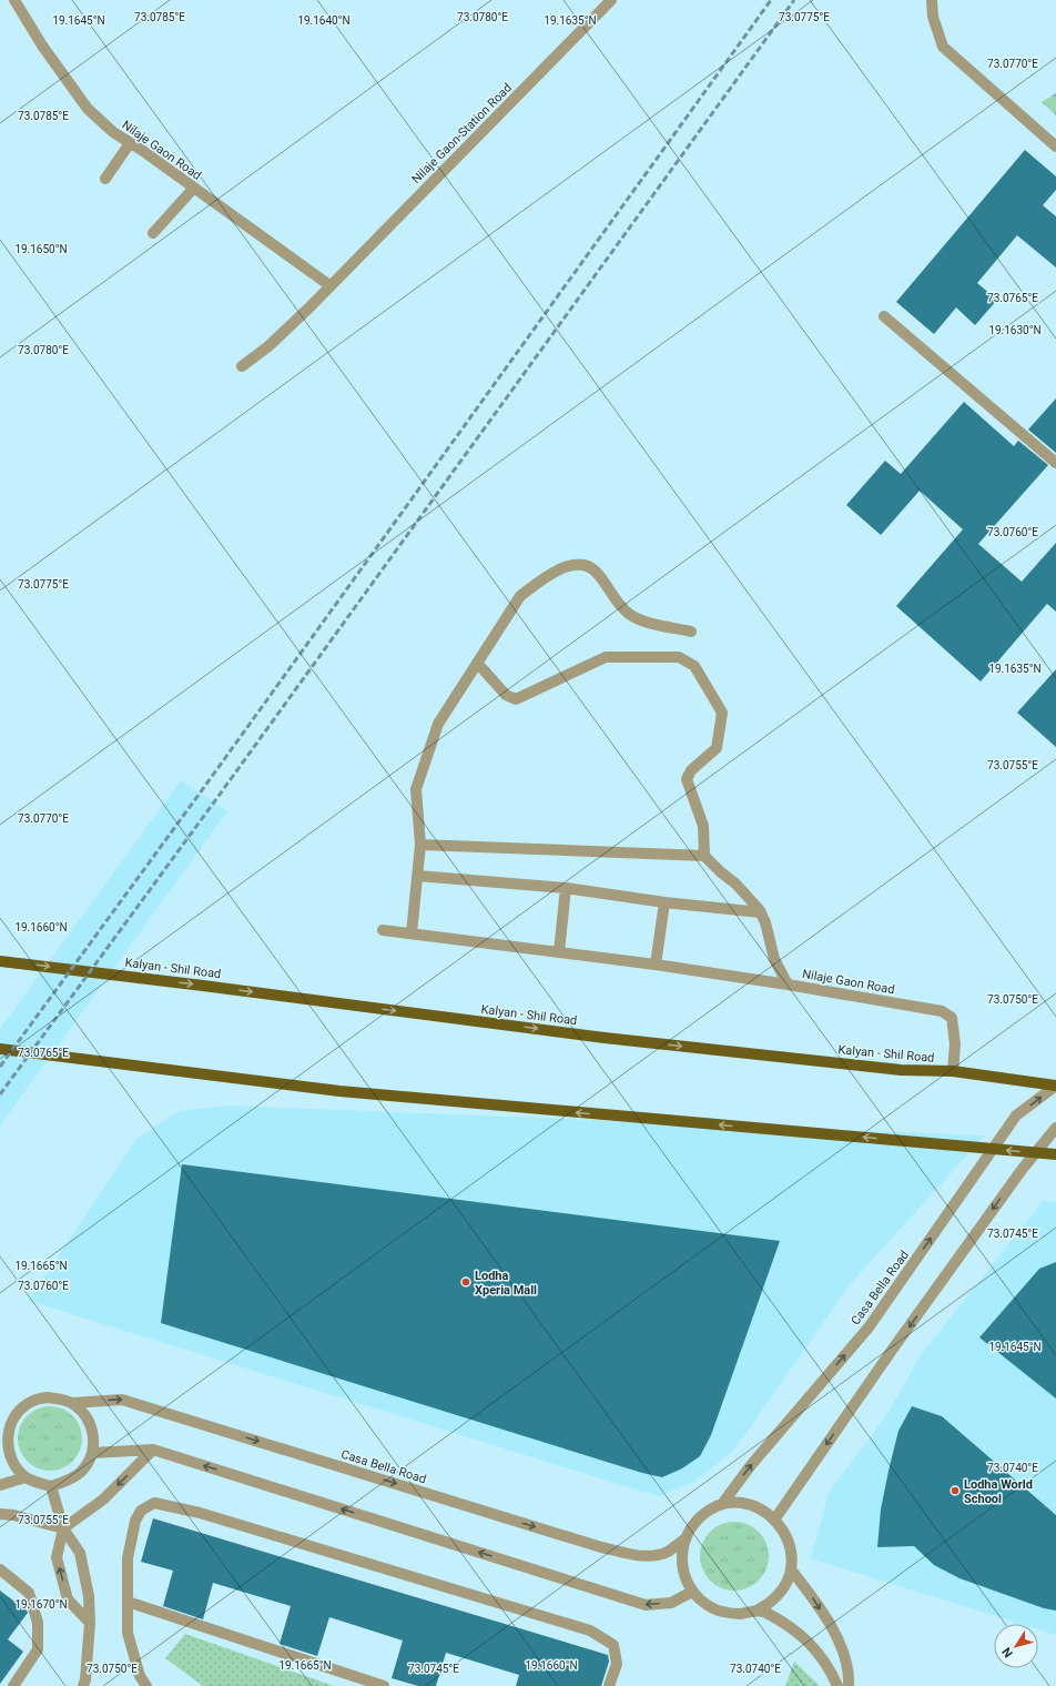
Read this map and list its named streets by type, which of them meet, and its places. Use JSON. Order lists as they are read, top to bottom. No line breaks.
{"streets":{"main road":["Kalyan - Shil Road"],"street":["Nilaje Gaon-Station Road","Nilaje Gaon Road","Casa Bella Road"]},"crossings":[["Nilaje Gaon-Station Road","Nilaje Gaon Road"],["Nilaje Gaon Road","Kalyan - Shil Road"],["Kalyan - Shil Road","Casa Bella Road"]],"one_way":["Casa Bella Road"],"places":["Lodha Xperia Mall","Lodha World School"],"north":"bottom left","coordinates":["73.0785°E","73.0780°E","73.0775°E","19.1645°N","19.1640°N","19.1635°N","73.0770°E","19.1650°N","73.0765°E","19.1630°N","73.0760°E","73.0755°E","19.1660°N","73.0750°E","73.0745°E","19.1665°N","73.0740°E","19.1670°N"]}
